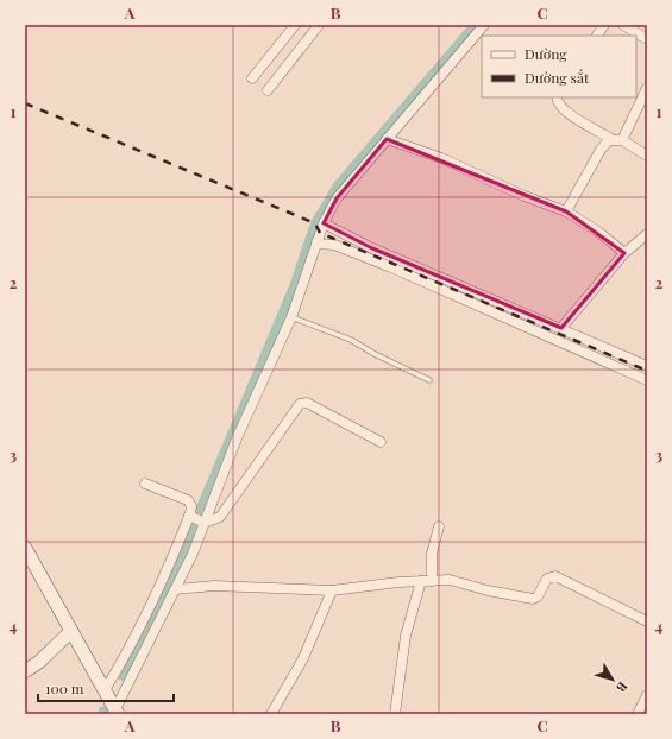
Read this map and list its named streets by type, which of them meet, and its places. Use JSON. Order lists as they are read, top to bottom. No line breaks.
{"legend":["Đường","Đường sắt"],"scale_bar":"100 m","north":"bottom right","grid":{"columns":["A","B","C"],"rows":["1","2","3","4"]}}
